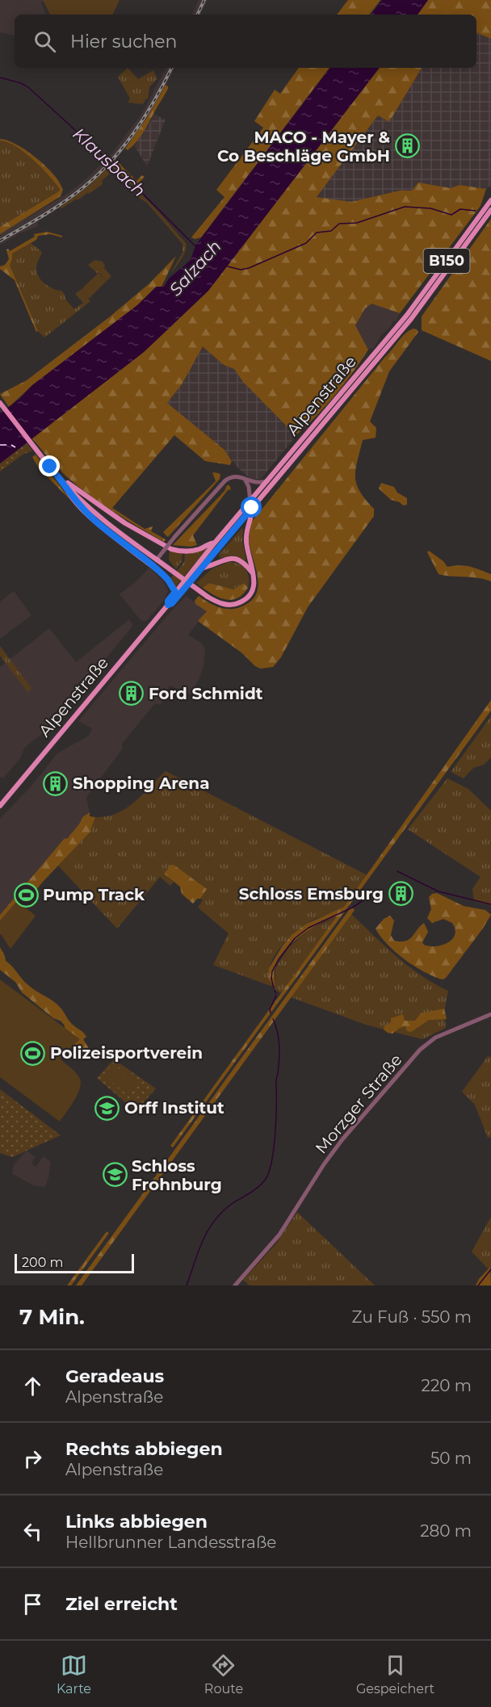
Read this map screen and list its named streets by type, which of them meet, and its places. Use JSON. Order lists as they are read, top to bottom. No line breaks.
{"streets":{"main road":["B150","Alpenstraße"],"street":["Morzger Straße"]},"water":["Klausbach","Salzach"],"places":{"building":["MACO - Mayer & Co Beschläge GmbH","Ford Schmidt","Shopping Arena","Schloss Emsburg"],"sports":["Pump Track","Polizeisportverein"],"school or university":["Orff Institut","Schloss Frohnburg"]},"scale_bar":"200 m","page":{"search":"Hier suchen","scale":"200 m","heading":["7 Min.","Zu Fuß · 550 m"],"list":[["Geradeaus","Alpenstraße","220 m"],["Rechts abbiegen","Alpenstraße","50 m"],["Links abbiegen","Hellbrunner Landesstraße","280 m"],"Ziel erreicht"],"nav":["Karte","Route","Gespeichert"]}}
